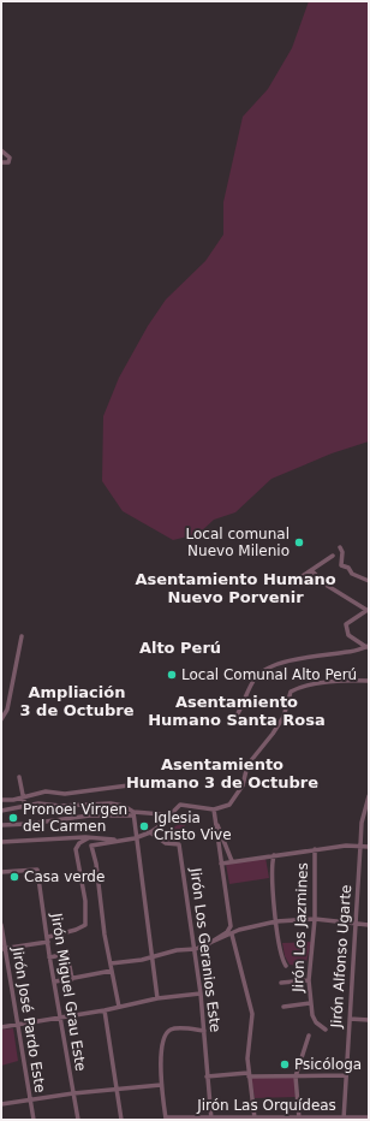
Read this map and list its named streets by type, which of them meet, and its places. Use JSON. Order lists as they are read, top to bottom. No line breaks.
{"streets":{"street":["Jirón Los Jazmines","Jirón Los Geranios Este","Jirón Alfonso Ugarte","Jirón Miguel Grau Este","Jirón José Pardo Este","Jirón Las Orquídeas"]},"crossings":[["Jirón Los Geranios Este","Jirón Las Orquídeas"],["Jirón Alfonso Ugarte","Jirón Las Orquídeas"]],"districts":["Asentamiento Humano Nuevo Porvenir","Alto Perú","Ampliación 3 de Octubre","Asentamiento Humano Santa Rosa","Asentamiento Humano 3 de Octubre"],"places":["Local comunal Nuevo Milenio","Local Comunal Alto Perú","Pronoei Virgen del Carmen","Iglesia Cristo Vive","Casa verde","Psicóloga"]}
